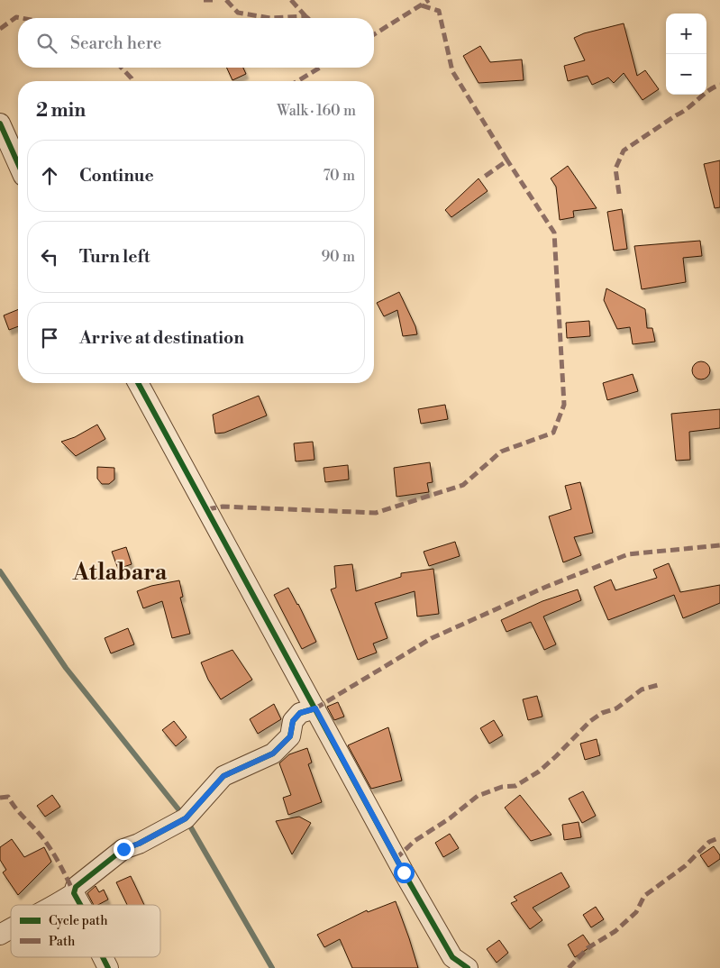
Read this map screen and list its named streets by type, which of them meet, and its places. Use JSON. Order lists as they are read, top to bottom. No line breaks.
{"districts":["Atlabara"],"legend":["Cycle path","Path"],"page":{"map_buttons":["+","−"],"search":"Search here","heading":["2 min","Walk · 160 m"],"list":[["Continue","70 m"],["Turn left","90 m"],"Arrive at destination"]}}
